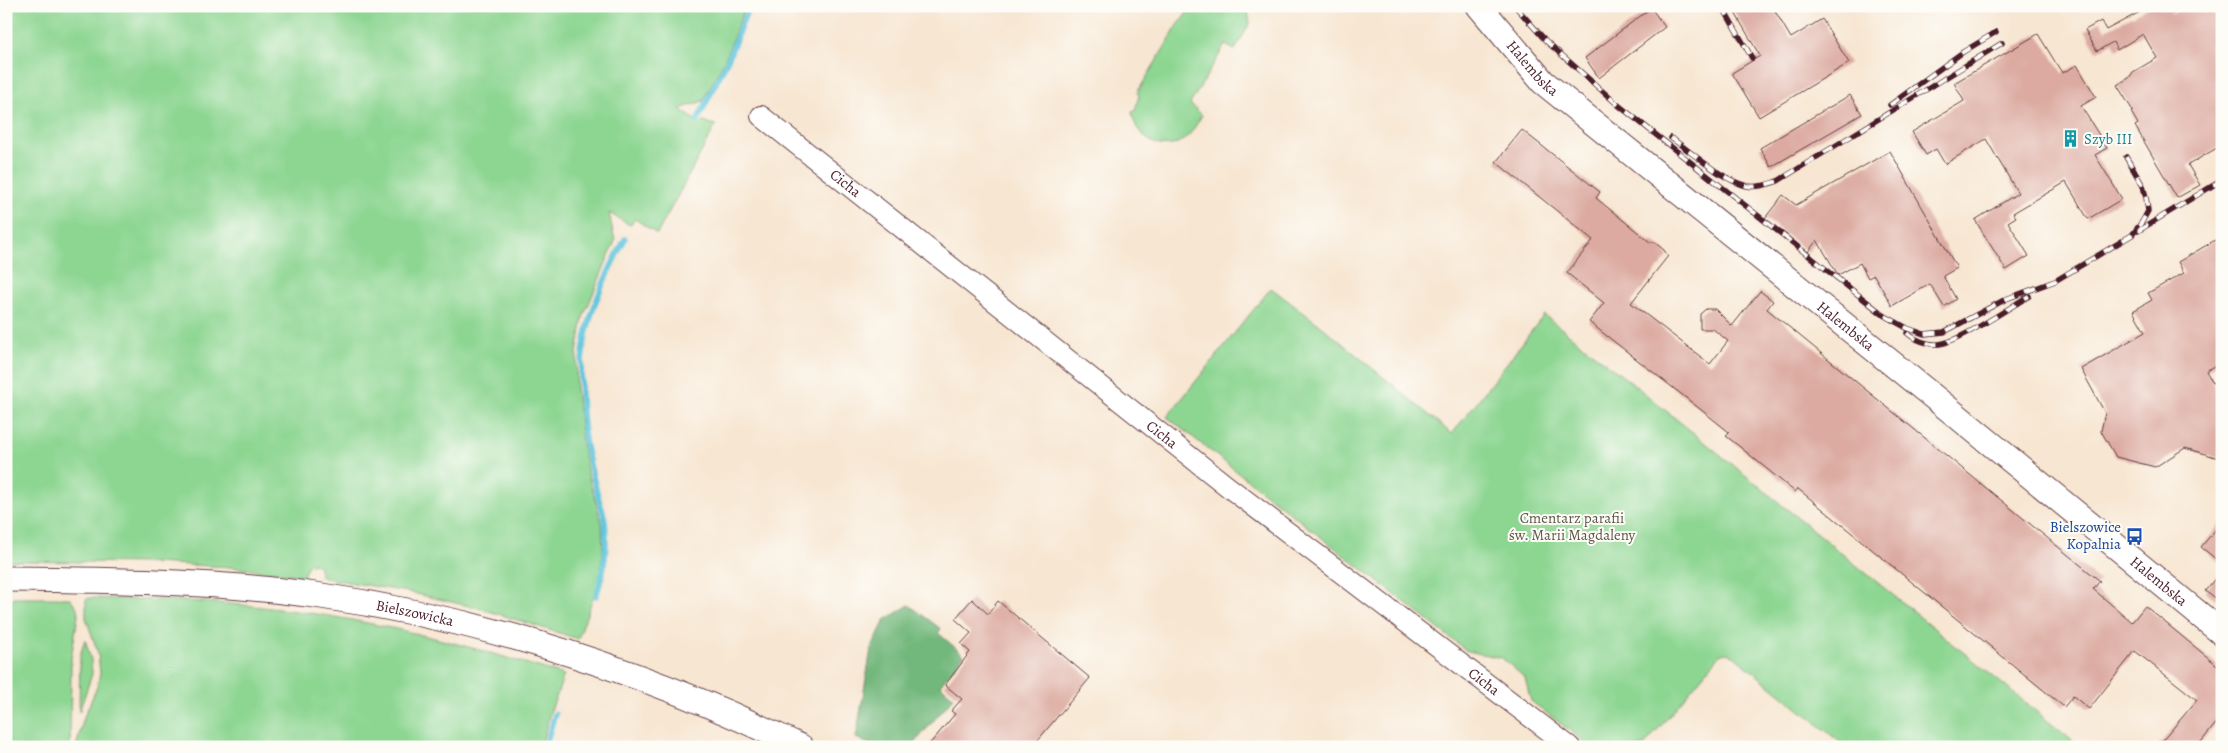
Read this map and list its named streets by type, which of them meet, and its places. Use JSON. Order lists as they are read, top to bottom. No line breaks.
{"streets":{"street":["Halembska","Cicha","Bielszowicka"]},"parks":["Cmentarz parafii św. Marii Magdaleny"],"places":{"building":["Szyb III"],"bus stop":["Bielszowice Kopalnia"]}}
